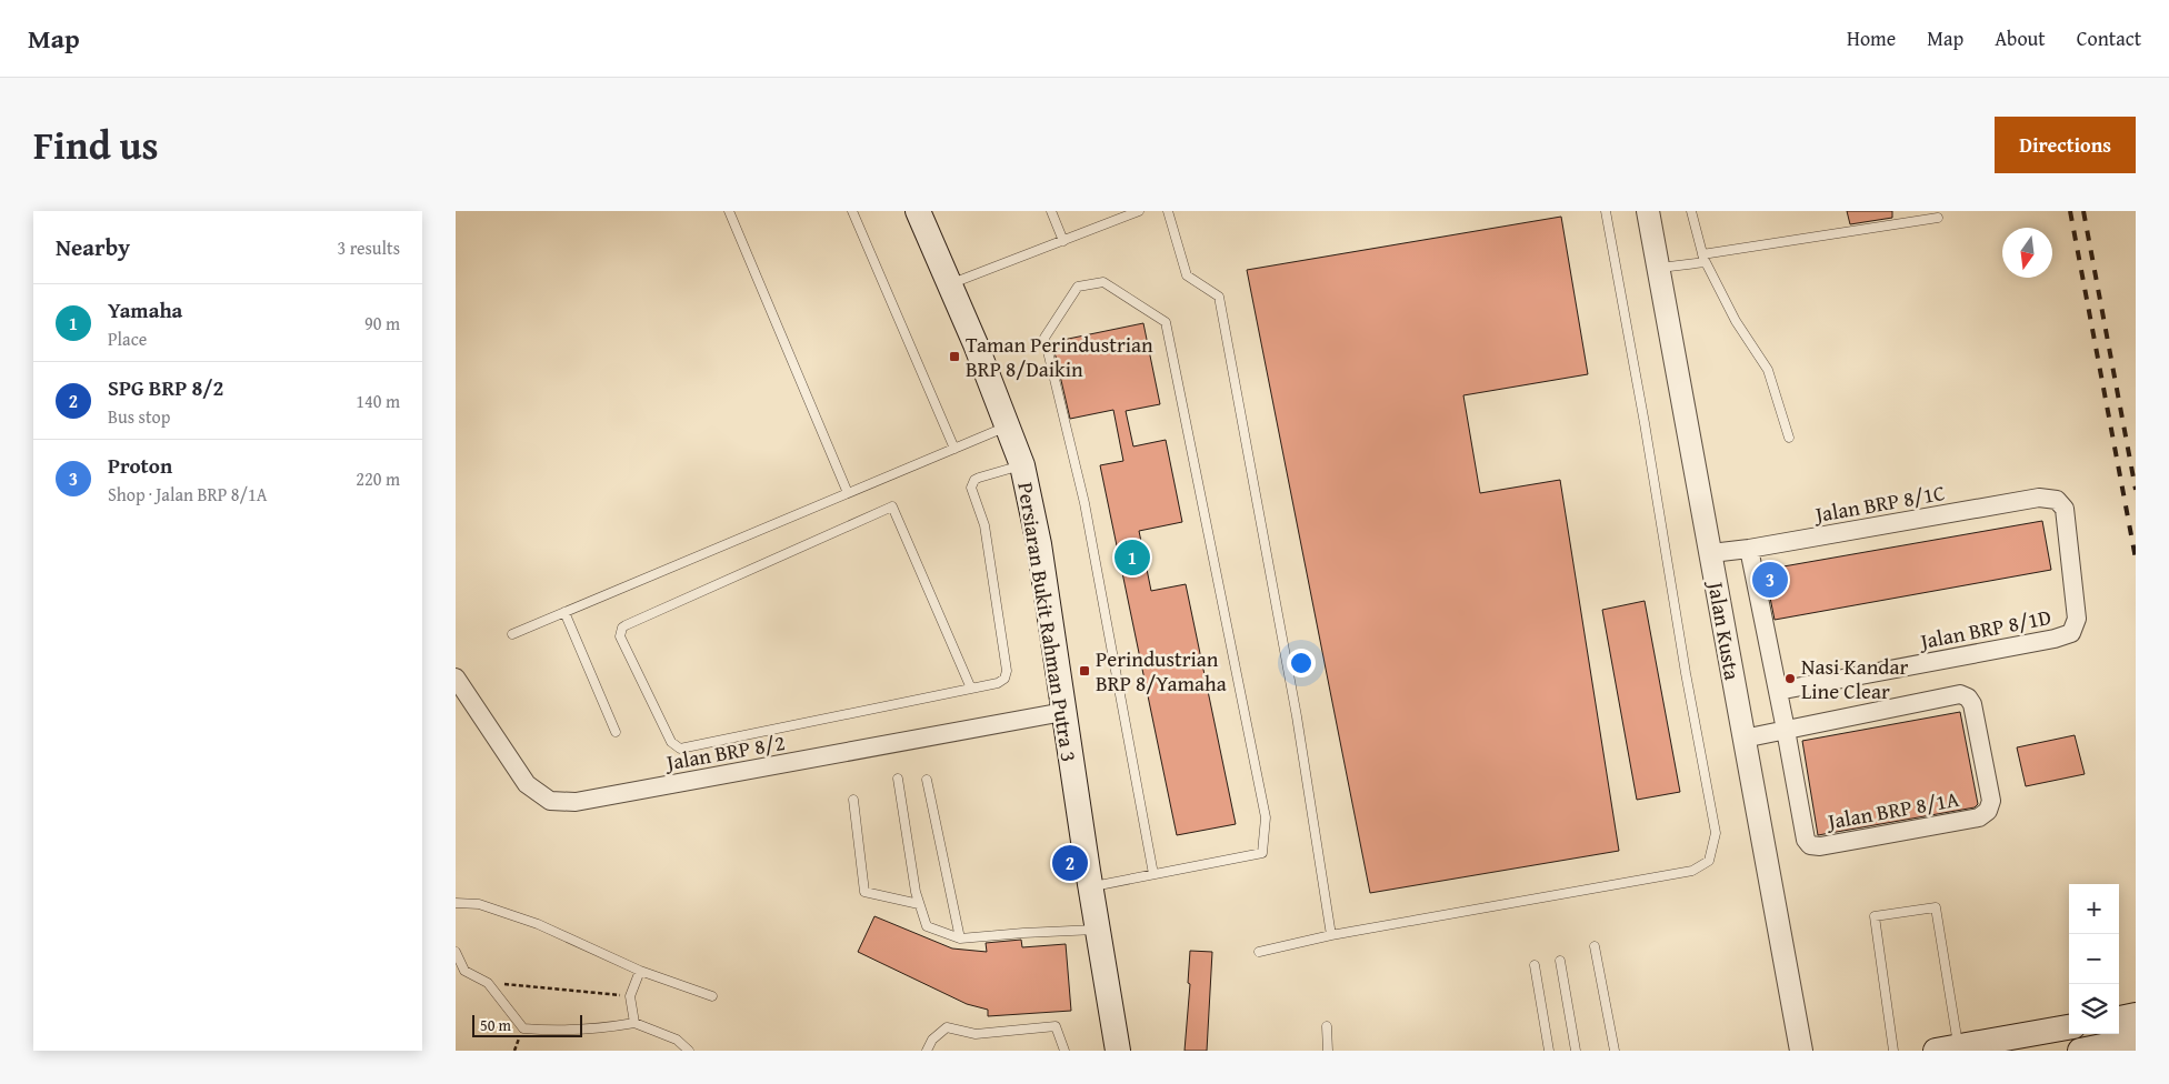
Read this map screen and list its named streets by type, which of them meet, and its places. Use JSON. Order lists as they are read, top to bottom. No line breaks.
{"streets":{"main road":["Persiaran Bukit Rahman Putra 3"],"street":["Jalan BRP 8/1C","Jalan BRP 8/1D","Jalan Kusta","Jalan BRP 8/2","Jalan BRP 8/1A"]},"crossings":[["Jalan BRP 8/1C","Jalan BRP 8/1D"],["Jalan BRP 8/1C","Jalan Kusta"],["Jalan BRP 8/1C","Jalan BRP 8/1A"],["Persiaran Bukit Rahman Putra 3","Jalan BRP 8/2"],["Jalan BRP 8/1D","Jalan BRP 8/1A"]],"places":{"transit":["Taman Perindustrian BRP 8/Daikin","Perindustrian BRP 8/Yamaha"],"other":["Nasi Kandar Line Clear"]},"scale_bar":"50 m","north":"bottom","page":{"header":"Map","nav":["Home","Map","About","Contact"],"title":"Find us","buttons":"Directions","heading":["Nearby","3 results"],"list":[{"mark":"1","name":"Yamaha","note":"Place","value":"90 m"},{"mark":"2","name":"SPG BRP 8/2","note":"Bus stop","value":"140 m"},{"mark":"3","name":"Proton","note":"Shop · Jalan BRP 8/1A","value":"220 m"}],"pins":["1","3","2"],"map_buttons":["+","−"],"scale":"50 m"}}
